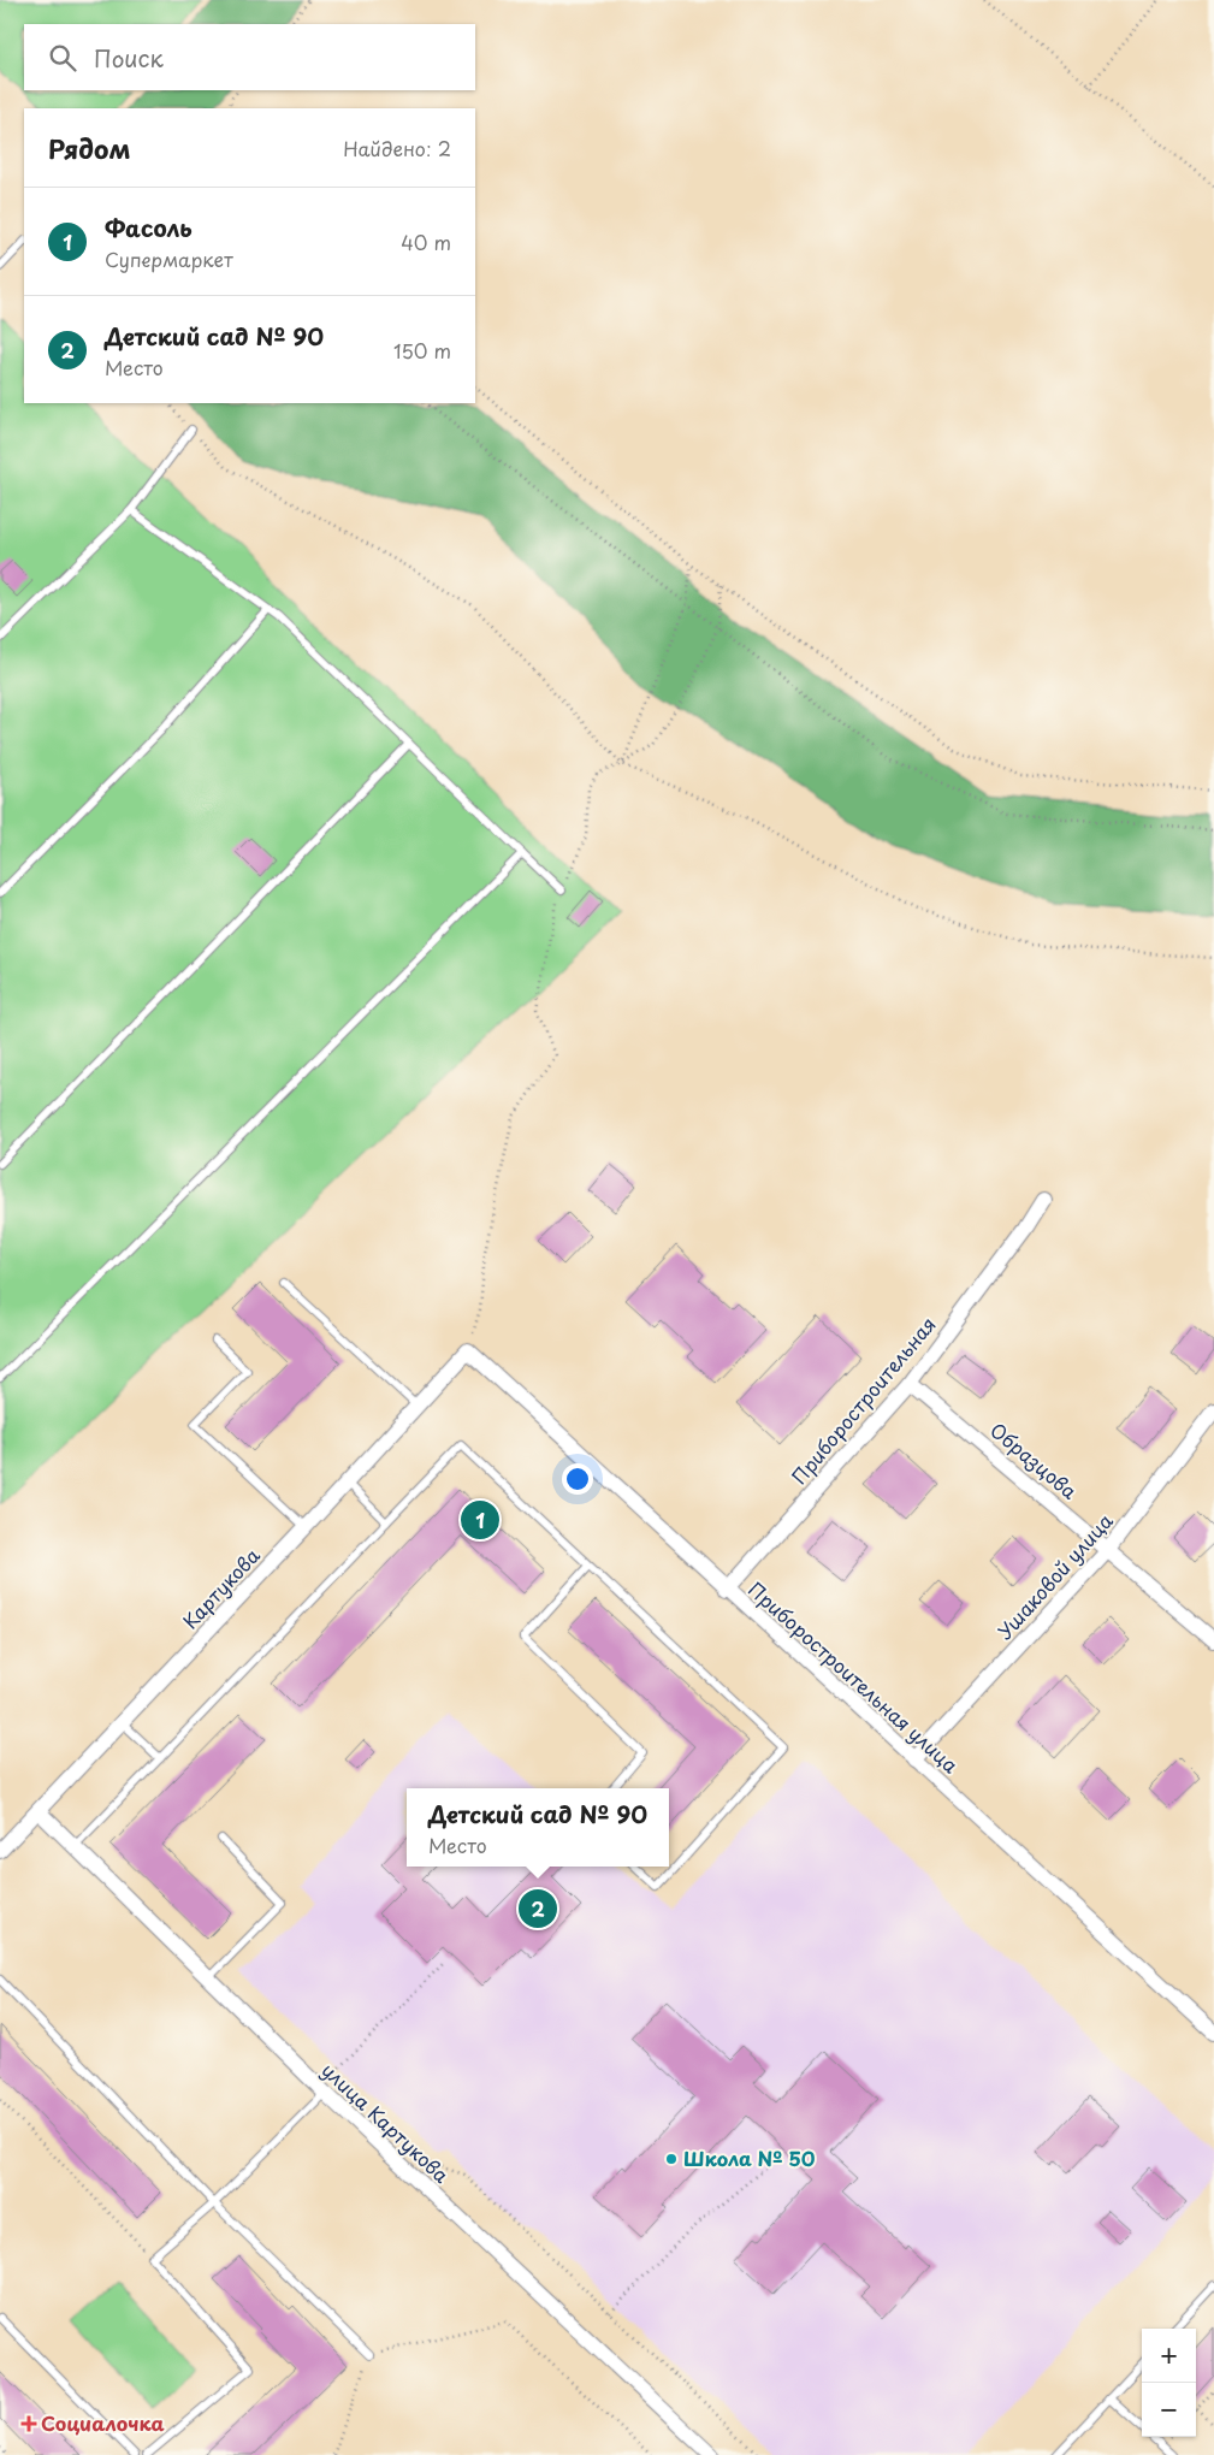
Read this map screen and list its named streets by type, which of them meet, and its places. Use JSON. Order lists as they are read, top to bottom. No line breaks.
{"streets":{"street":["Приборостроительная","Образцова","Ушаковой улица","Картукова","Приборостроительная улица","улица Картукова"]},"crossings":[["Приборостроительная","Образцова"],["Приборостроительная","Приборостроительная улица"],["Образцова","Ушаковой улица"],["Ушаковой улица","Приборостроительная улица"],["Картукова","Приборостроительная улица"],["Картукова","улица Картукова"]],"places":{"other":["Школа № 50"],"health":["Социалочка"]},"page":{"search":"Поиск","heading":["Рядом","Найдено: 2"],"list":[{"mark":"1","name":"Фасоль","note":"Супермаркет","value":"40 m"},{"mark":"2","name":"Детский сад № 90","note":"Место","value":"150 m"}],"pins":["1","2"],"popup":["Детский сад № 90","Место"],"map_buttons":["+","−"]}}
